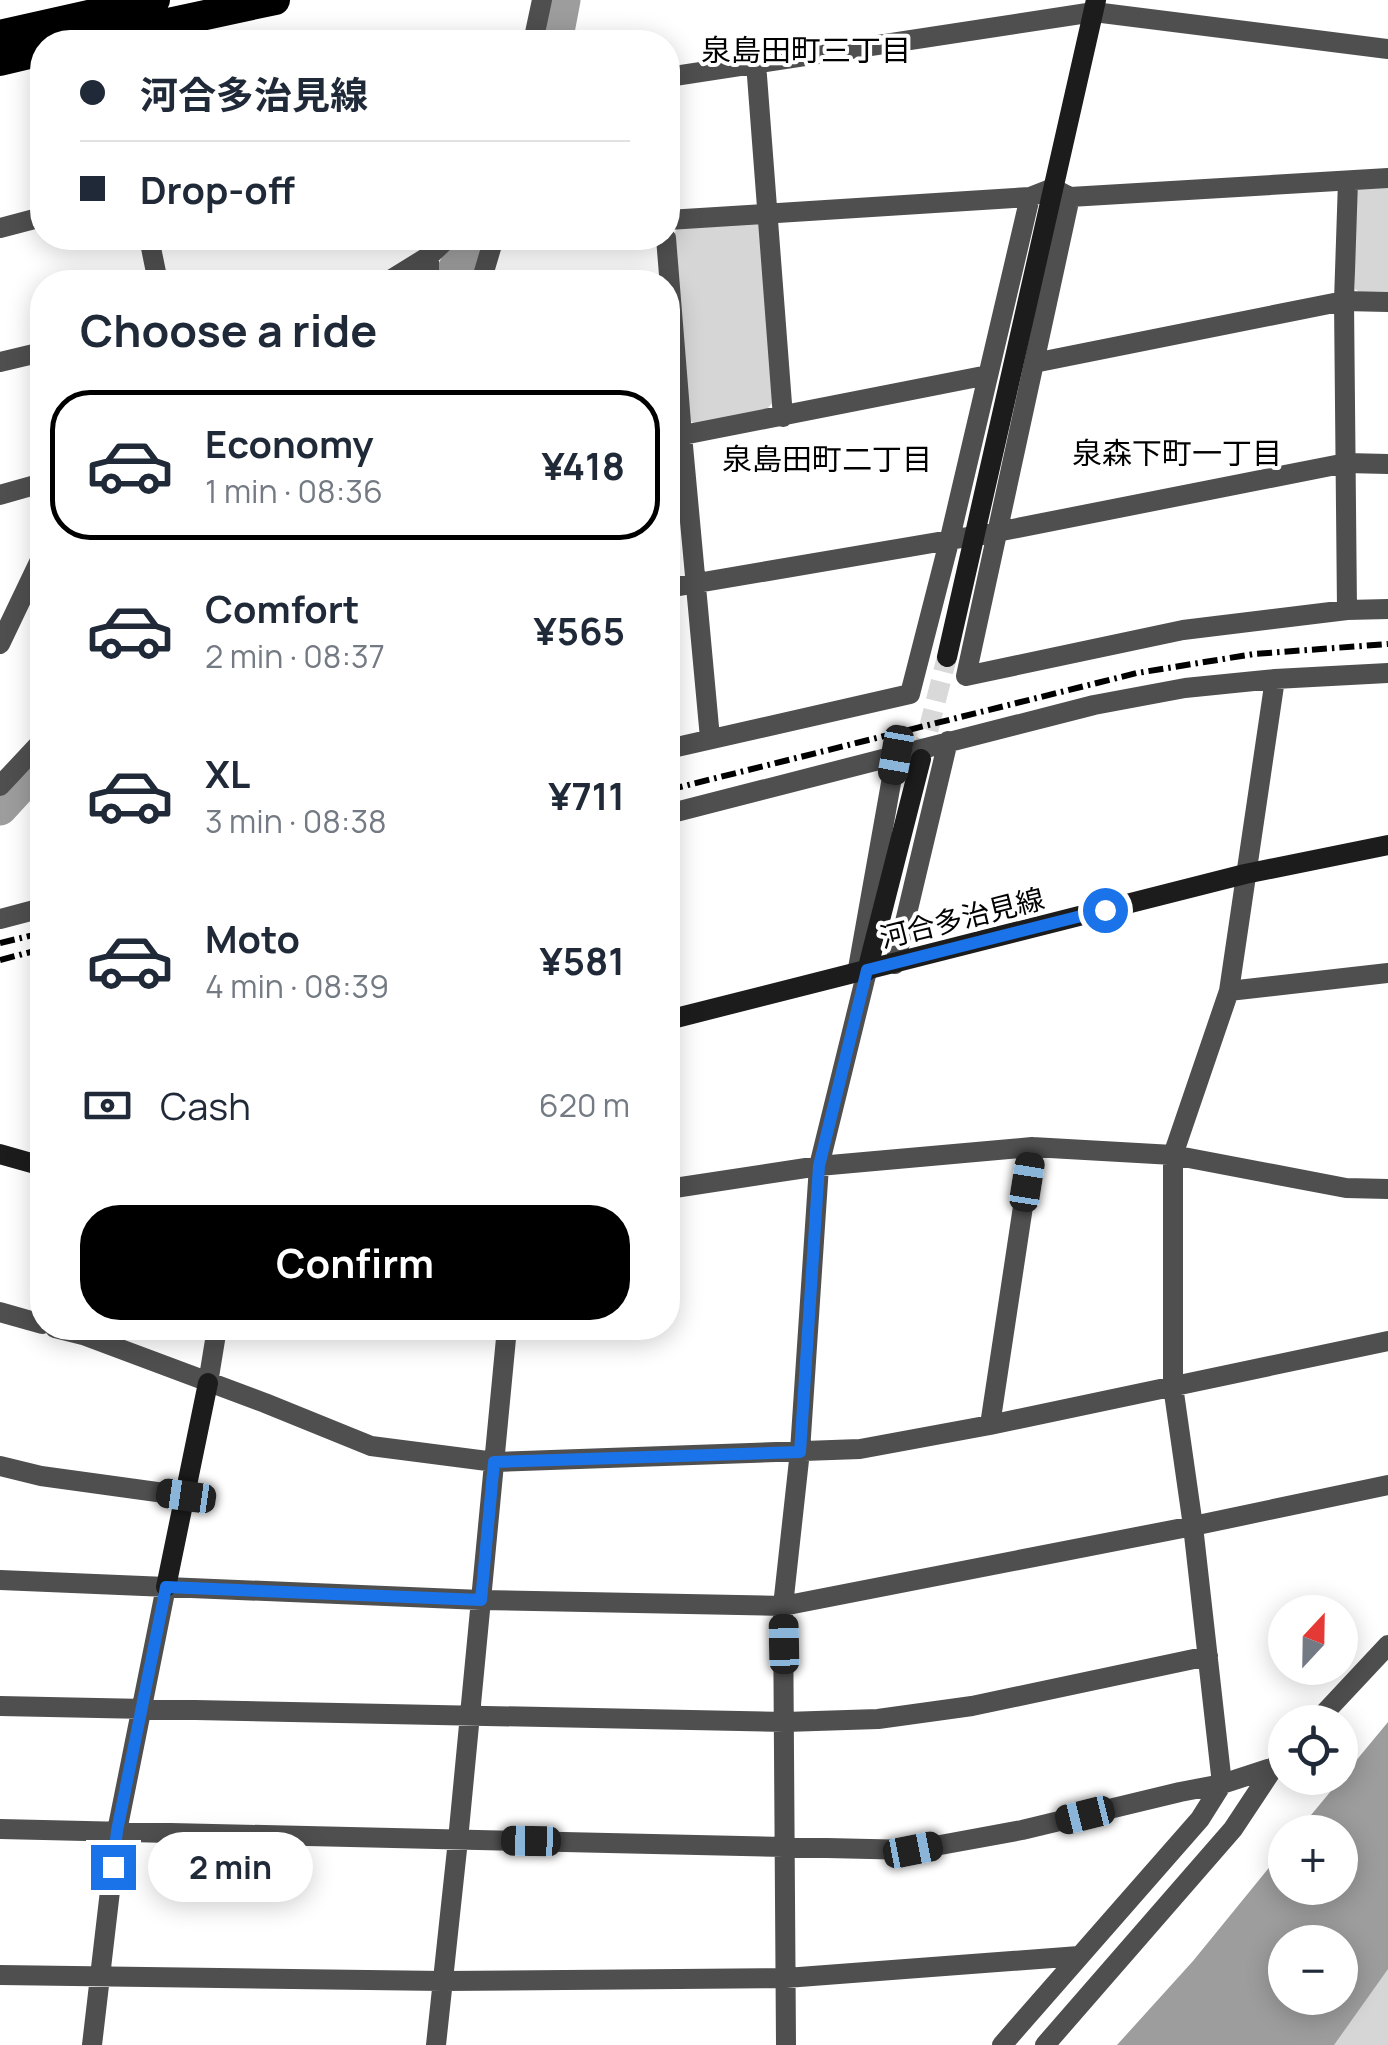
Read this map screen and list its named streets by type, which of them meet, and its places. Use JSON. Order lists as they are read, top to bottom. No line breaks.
{"streets":{"street":["河合多治見線"]},"districts":["泉島田町三丁目","泉森下町一丁目","泉島田町二丁目"],"north":"top","page":{"banner":["河合多治見線","Drop-off"],"heading":"Choose a ride","list":[{"name":"Economy","note":"1 min · 08:36","value":"¥418"},{"name":"Comfort","note":"2 min · 08:37","value":"¥565"},{"name":"XL","note":"3 min · 08:38","value":"¥711"},{"name":"Moto","note":"4 min · 08:39","value":"¥581"}],"pay":["Cash","620 m"],"buttons":"Confirm","map_buttons":["+","−"],"bubble":"2 min"}}
